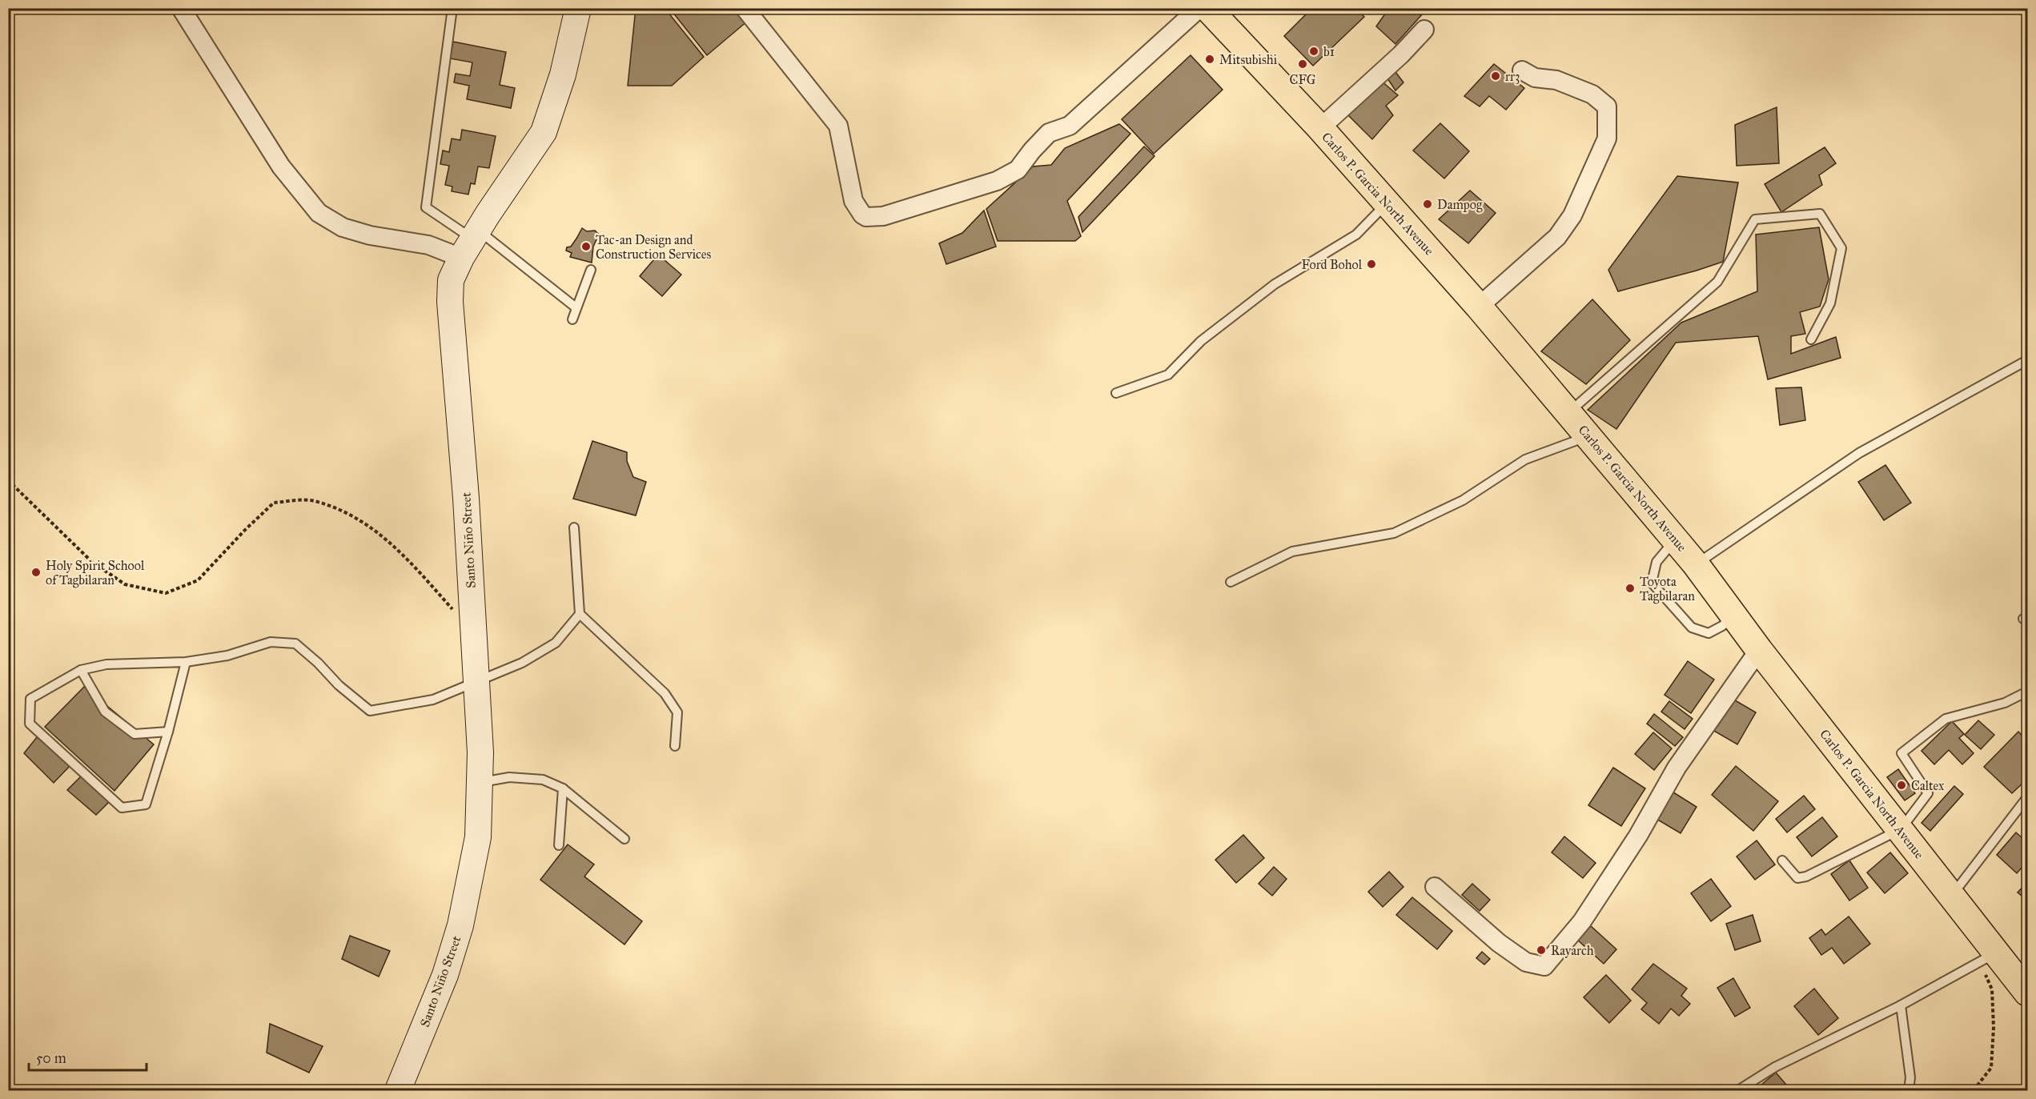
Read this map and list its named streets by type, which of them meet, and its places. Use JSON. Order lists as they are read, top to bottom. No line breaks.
{"streets":{"main road":["Carlos P. Garcia North Avenue","Santo Niño Street"]},"places":["b1","Mitsubishi","CFG","rr3","Dampog","Tac-an Design and Construction Services","Ford Bohol","Holy Spirit School of Tagbilaran","Toyota Tagbilaran","Caltex","Rayarch"],"scale_bar":"50 m"}
